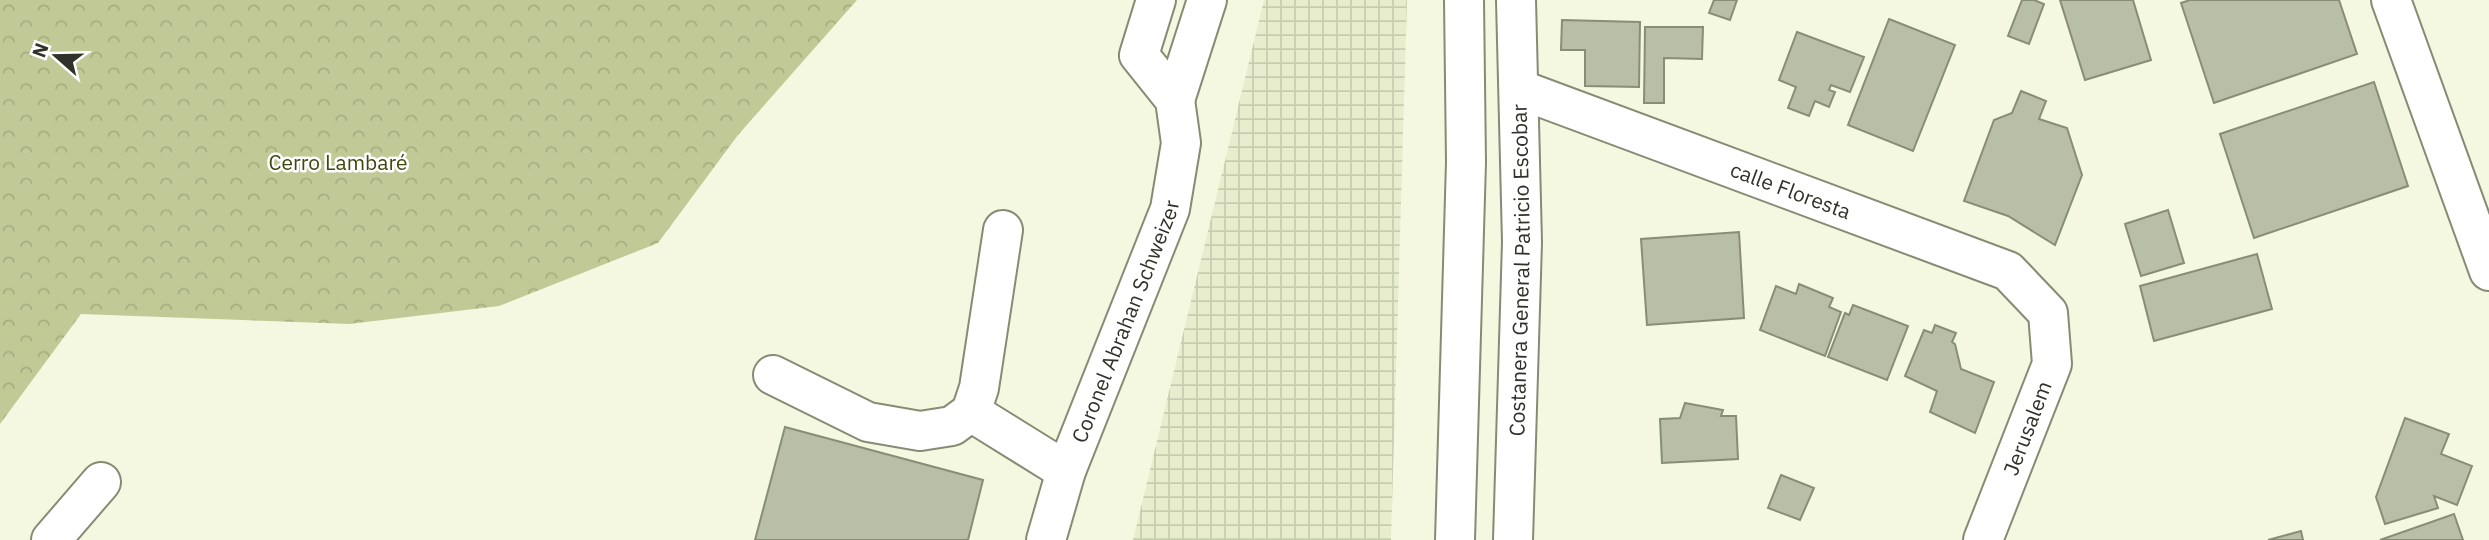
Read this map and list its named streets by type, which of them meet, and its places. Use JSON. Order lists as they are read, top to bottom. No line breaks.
{"streets":{"main road":["calle Floresta","Costanera General Patricio Escobar","Coronel Abrahan Schweizer","Jerusalem"]},"crossings":[["calle Floresta","Costanera General Patricio Escobar"],["calle Floresta","Jerusalem"]],"parks":["Cerro Lambaré"],"north":"left"}
